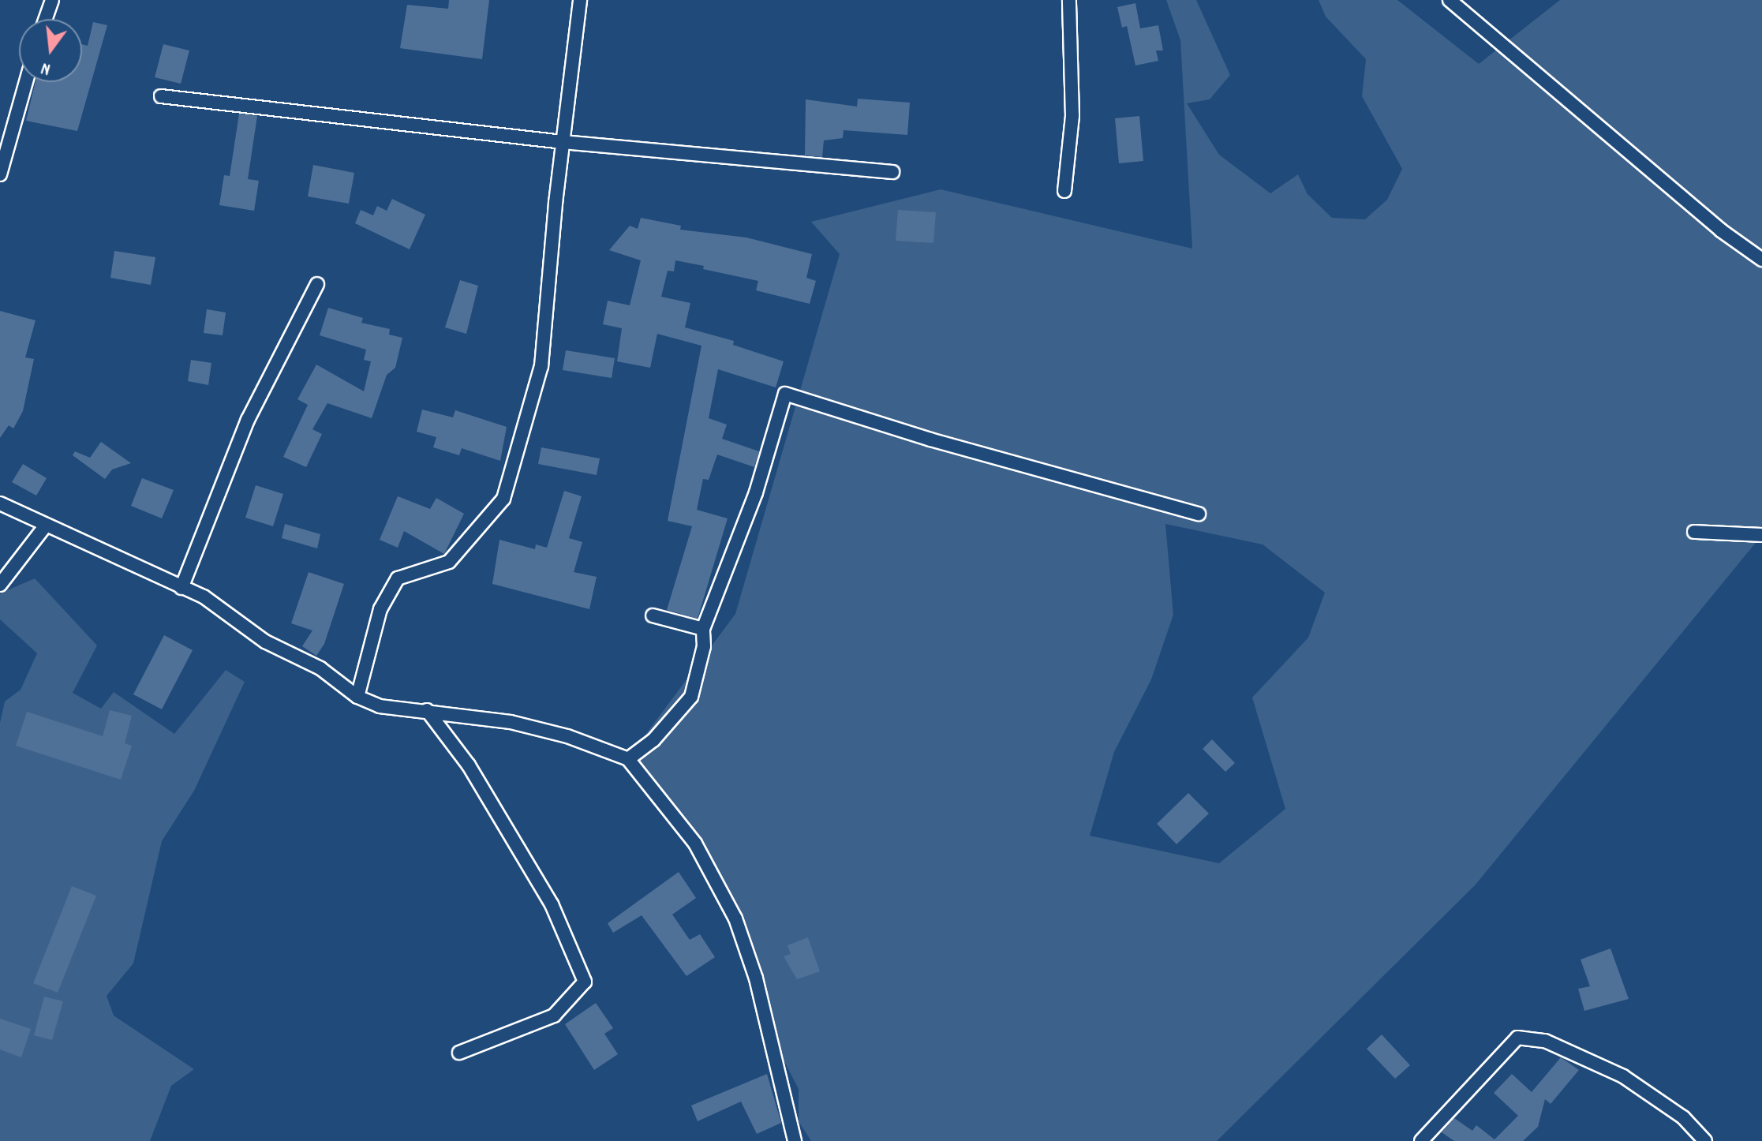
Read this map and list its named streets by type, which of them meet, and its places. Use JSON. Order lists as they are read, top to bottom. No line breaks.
{"north":"bottom"}
